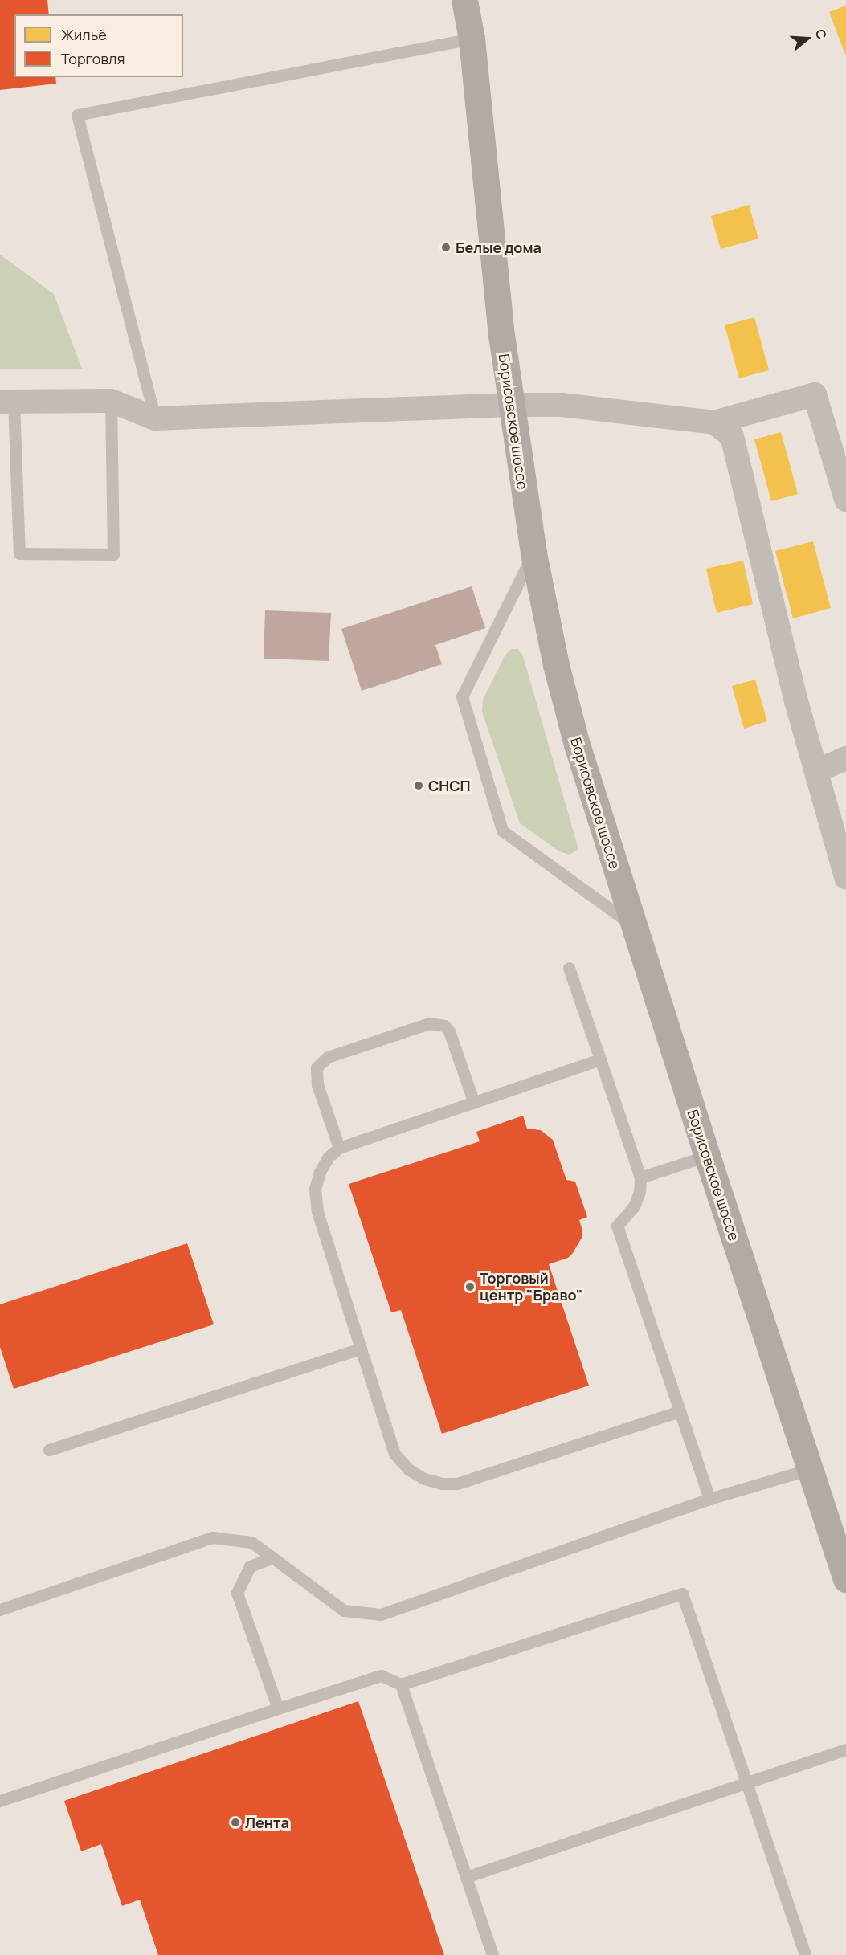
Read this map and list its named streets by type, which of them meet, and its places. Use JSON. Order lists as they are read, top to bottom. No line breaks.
{"streets":{"main road":["Борисовское шоссе"]},"places":["Белые дома","СНСП","Торговый центр \"Браво\"","Лента"],"legend":["Жильё","Торговля"],"north":"right"}
